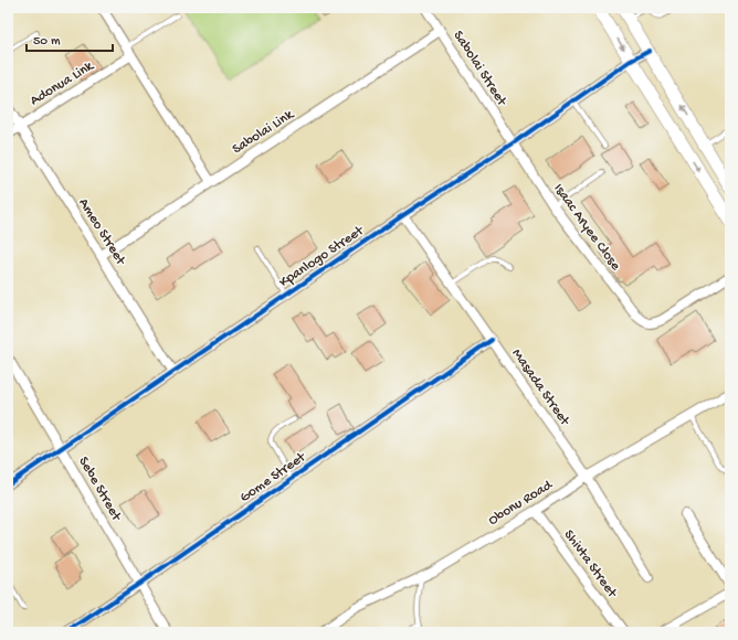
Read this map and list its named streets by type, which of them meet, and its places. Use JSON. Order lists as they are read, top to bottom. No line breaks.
{"streets":{"street":["Sabolai Street","Adonua Link","Sabolai Link","Isaac Aryee Close","Ameo Street","Kpanlogo Street","Masada Street","Gome Street","Sebe Street","Obonu Road","Shivta Street"]},"crossings":[["Sabolai Street","Sabolai Link"],["Sabolai Street","Isaac Aryee Close"],["Sabolai Street","Kpanlogo Street"],["Adonua Link","Ameo Street"],["Sabolai Link","Ameo Street"],["Isaac Aryee Close","Kpanlogo Street"],["Ameo Street","Kpanlogo Street"],["Kpanlogo Street","Masada Street"],["Kpanlogo Street","Sebe Street"],["Masada Street","Gome Street"],["Masada Street","Obonu Road"],["Gome Street","Sebe Street"],["Obonu Road","Shivta Street"]],"scale_bar":"50 m"}
